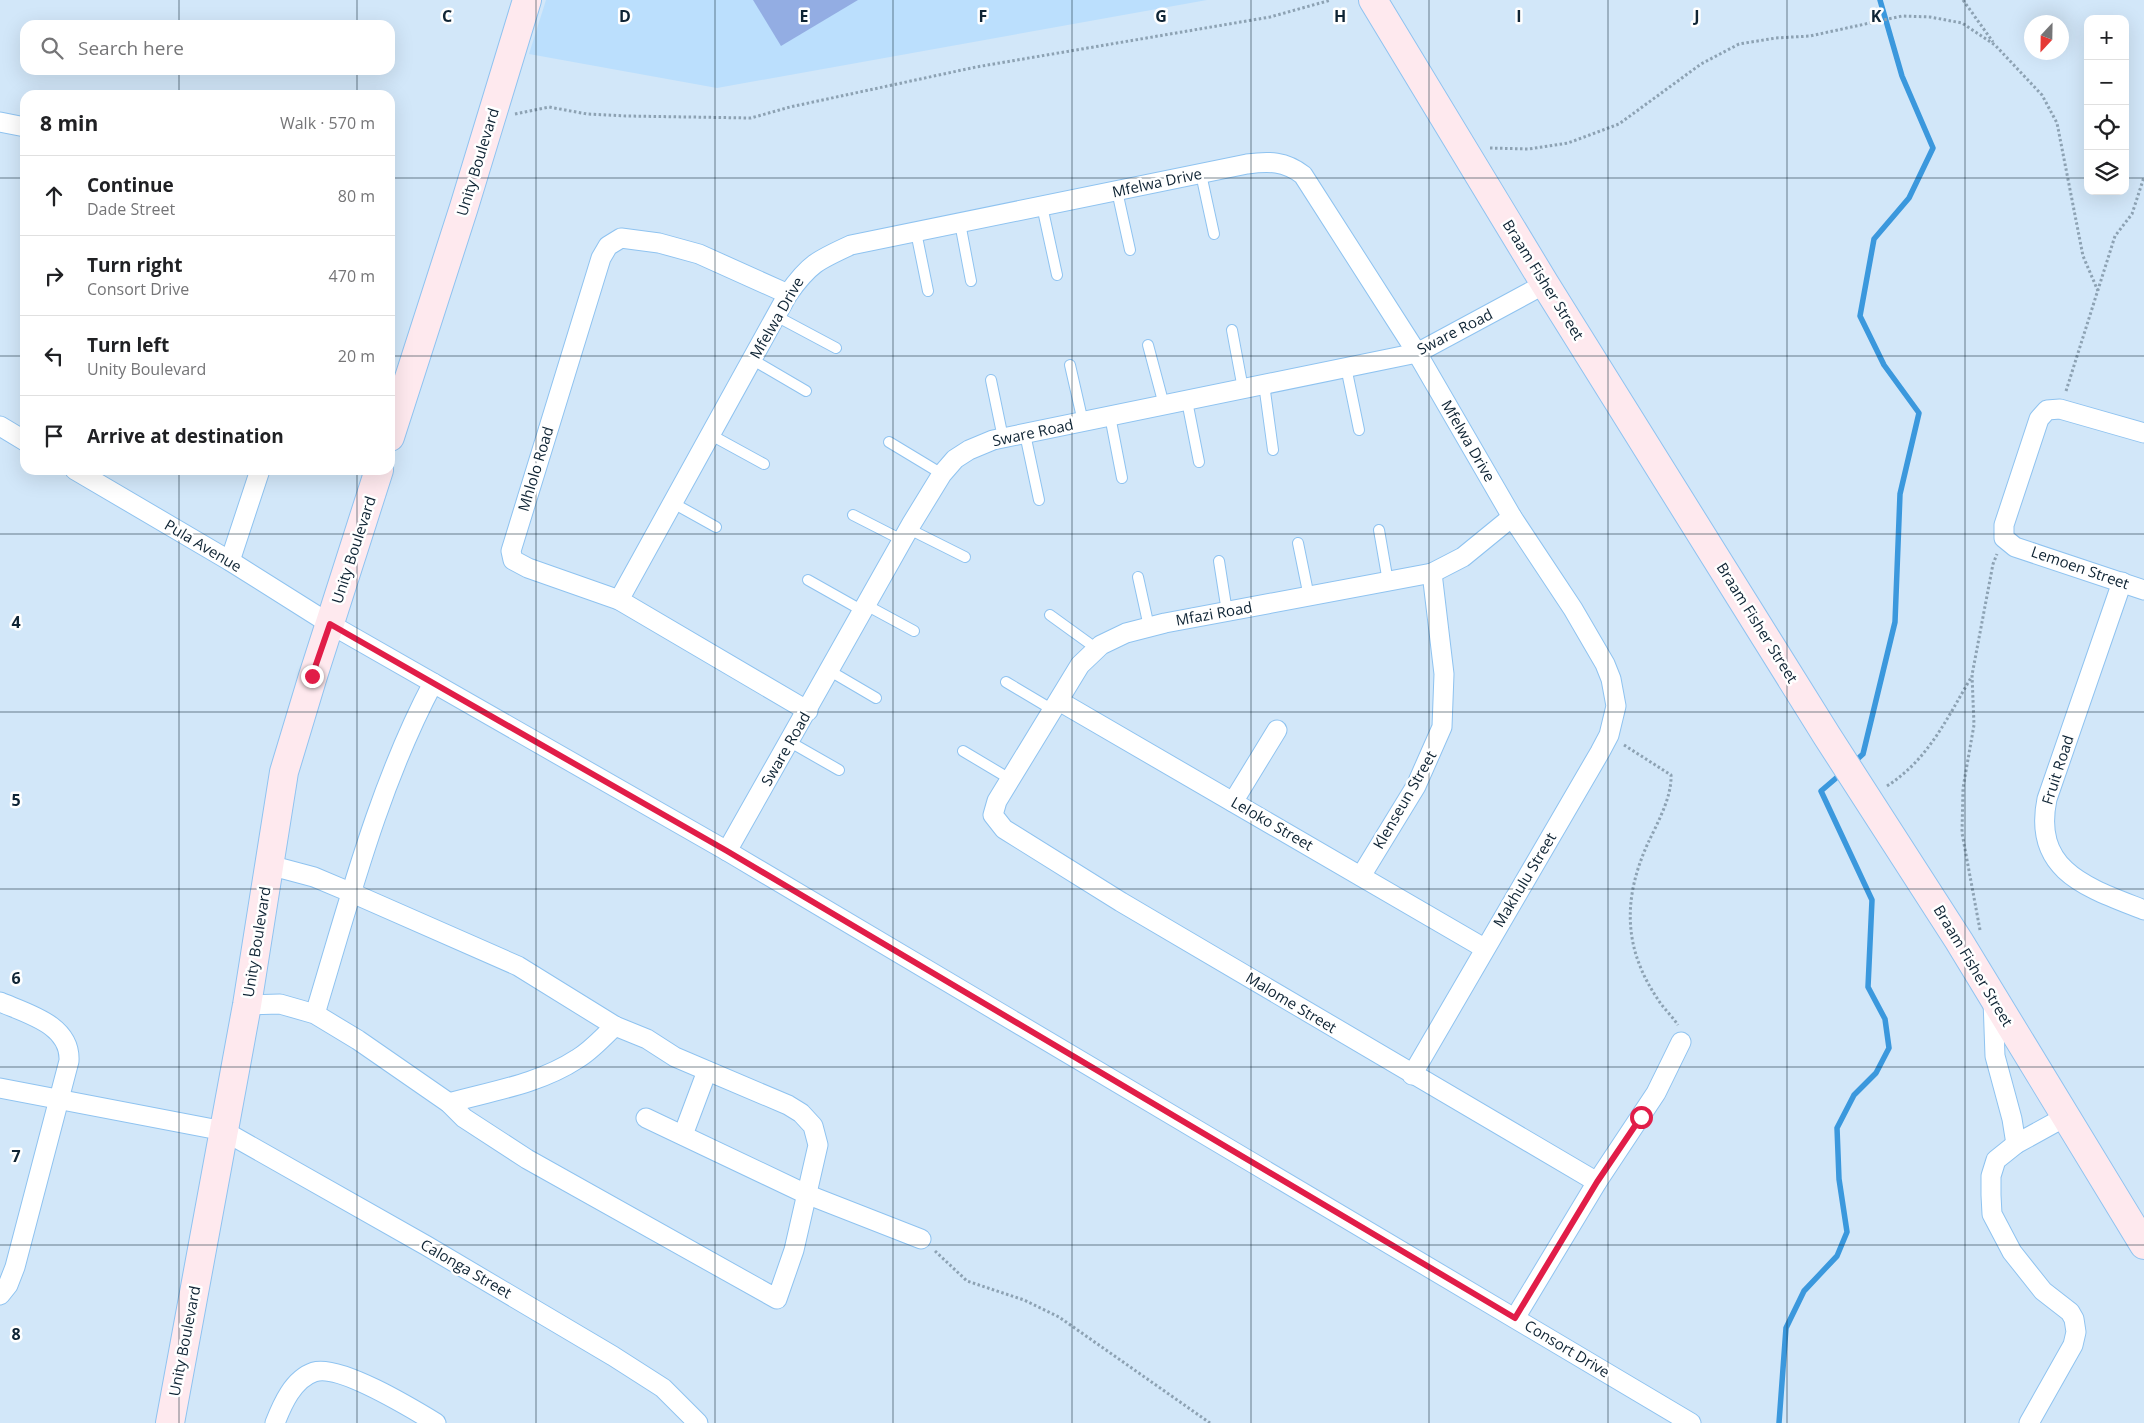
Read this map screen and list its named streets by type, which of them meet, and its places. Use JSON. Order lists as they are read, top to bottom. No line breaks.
{"streets":{"street":["Unity Boulevard","Mfelwa Drive","Braam Fisher Street","Sware Road","Mhlolo Road","Pula Avenue","Lemoen Street","Mfazi Road","Fruit Road","Klenseun Street","Leloko Street","Makhulu Street","Malome Street","Calonga Street","Consort Drive"]},"crossings":[["Unity Boulevard","Pula Avenue"],["Unity Boulevard","Calonga Street"],["Unity Boulevard","Consort Drive"],["Mfelwa Drive","Sware Road"],["Mfelwa Drive","Mhlolo Road"],["Mfelwa Drive","Mfazi Road"],["Mfelwa Drive","Makhulu Street"],["Braam Fisher Street","Sware Road"],["Sware Road","Mhlolo Road"],["Sware Road","Consort Drive"],["Pula Avenue","Consort Drive"],["Lemoen Street","Fruit Road"],["Mfazi Road","Klenseun Street"],["Mfazi Road","Leloko Street"],["Mfazi Road","Malome Street"],["Klenseun Street","Leloko Street"],["Leloko Street","Makhulu Street"],["Makhulu Street","Malome Street"]],"north":"bottom","page":{"map_buttons":["+","−"],"search":"Search here","heading":["8 min","Walk · 570 m"],"list":[["Continue","Dade Street","80 m"],["Turn right","Consort Drive","470 m"],["Turn left","Unity Boulevard","20 m"],"Arrive at destination"]},"grid":{"columns":["C","D","E","F","G","H","I","J","K"],"rows":["4","5","6","7","8"]}}
